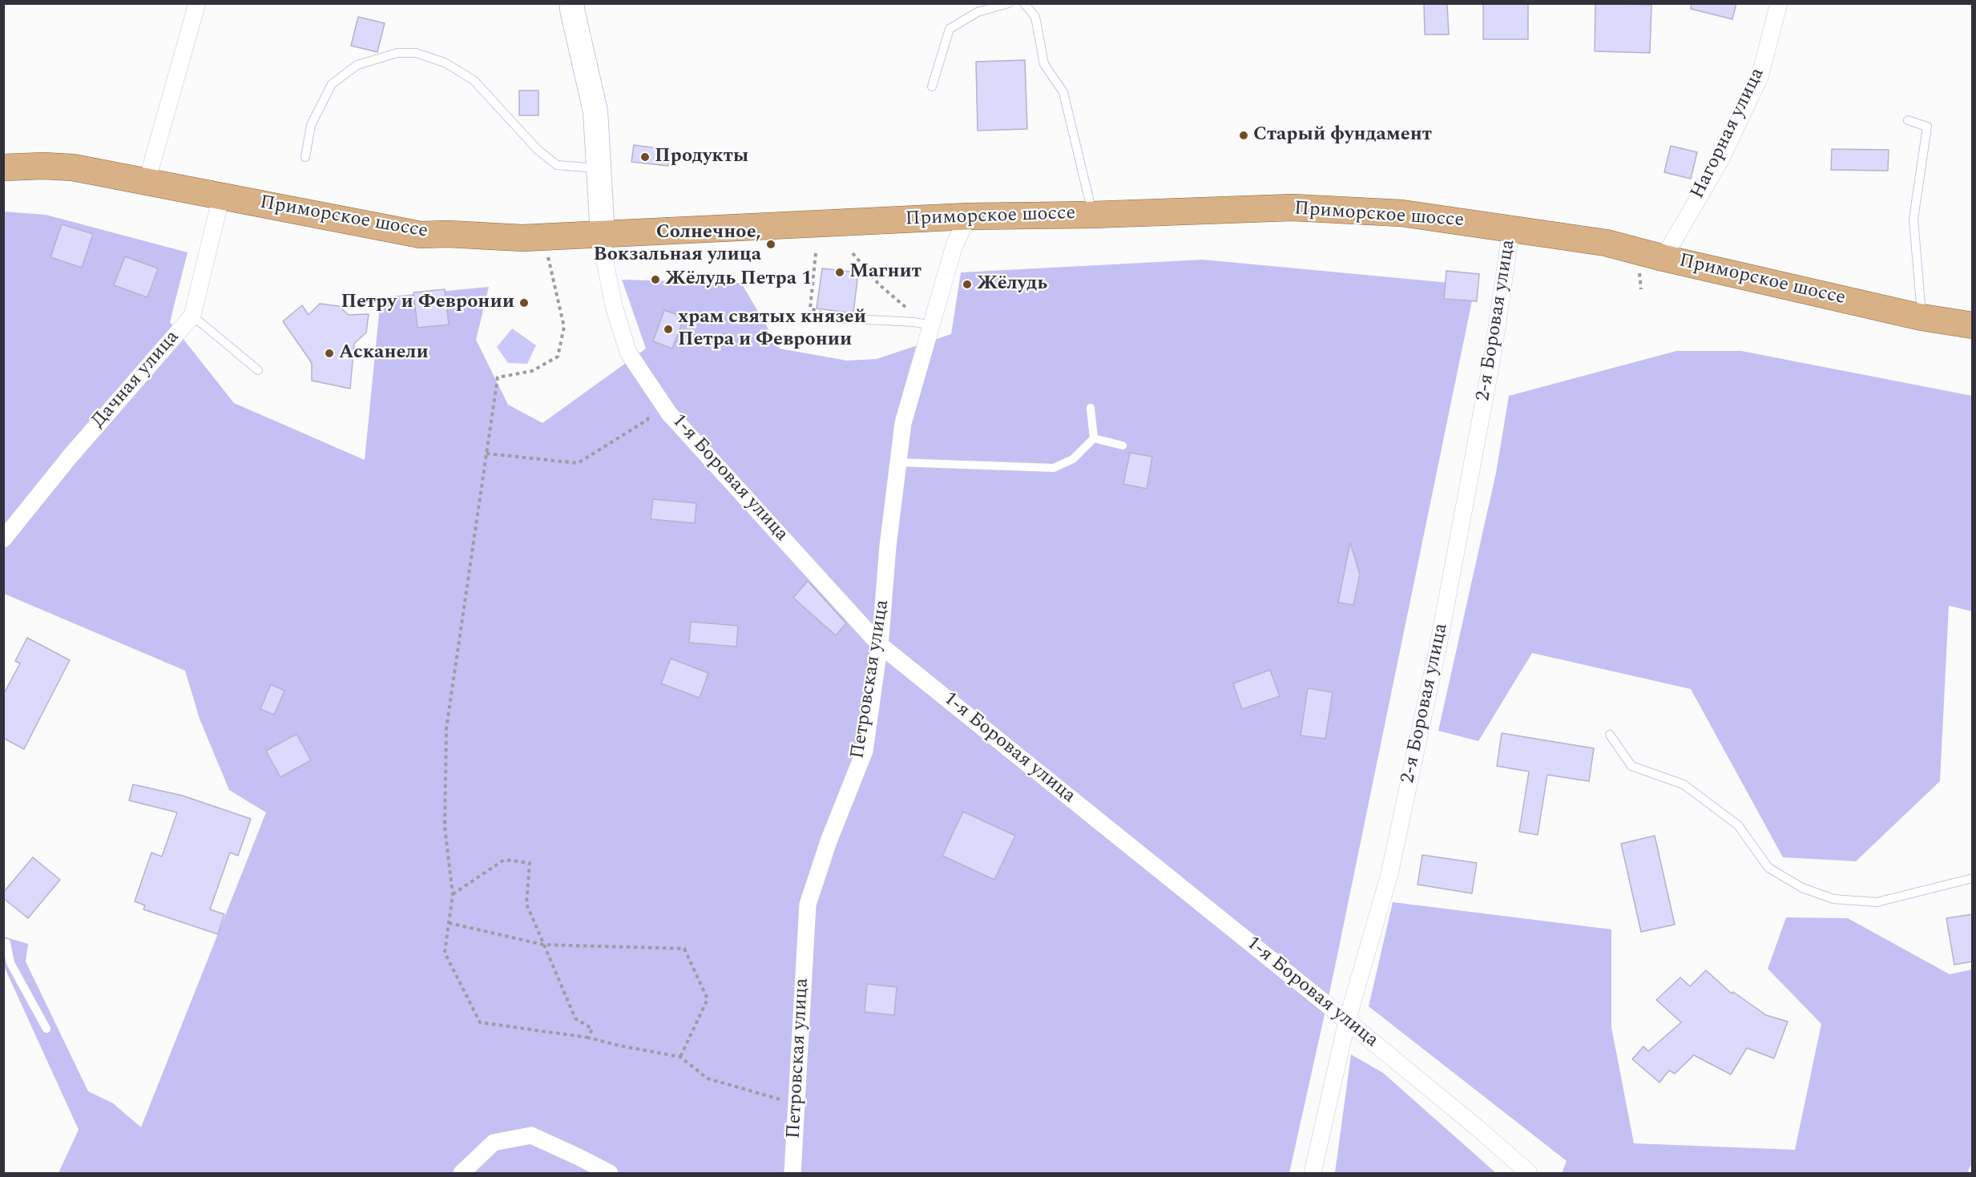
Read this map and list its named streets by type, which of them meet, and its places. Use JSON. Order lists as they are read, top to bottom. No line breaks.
{"streets":{"main road":["Приморское шоссе"],"street":["Нагорная улица","2-я Боровая улица","Дачная улица","1-я Боровая улица","Петровская улица"]},"crossings":[["Нагорная улица","Приморское шоссе"],["Приморское шоссе","2-я Боровая улица"],["Приморское шоссе","Дачная улица"],["Приморское шоссе","1-я Боровая улица"],["Приморское шоссе","Петровская улица"],["2-я Боровая улица","1-я Боровая улица"],["1-я Боровая улица","Петровская улица"]],"places":["Старый фундамент","Продукты","Солнечное, Вокзальная улица","Магнит","Жёлудь Петра 1","Жёлудь","Петру и Февронии","храм святых князей Петра и Февронии","Асканели"]}
